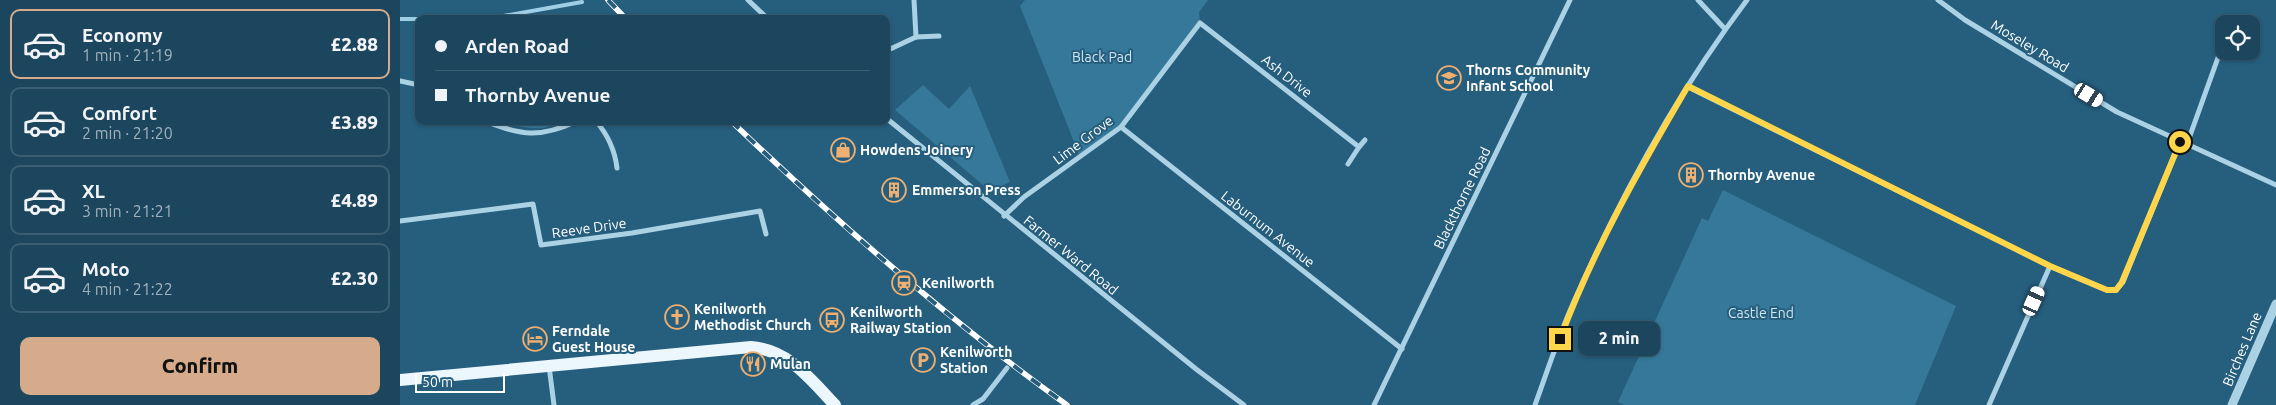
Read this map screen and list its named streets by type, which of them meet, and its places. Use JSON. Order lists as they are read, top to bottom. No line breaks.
{"streets":{"street":["Moseley Road","Ash Drive","Lime Grove","Blackthorne Road","Reeve Drive","Laburnum Avenue","Farmer Ward Road","Birches Lane"]},"crossings":[["Ash Drive","Lime Grove"],["Lime Grove","Laburnum Avenue"],["Lime Grove","Farmer Ward Road"],["Blackthorne Road","Laburnum Avenue"]],"parks":["Black Pad","Castle End"],"places":{"school or university":["Thorns Community Infant School"],"shop":["Howdens Joinery"],"building":["Thornby Avenue","Emmerson Press"],"station":["Kenilworth"],"church":["Kenilworth Methodist Church"],"bus stop":["Kenilworth Railway Station"],"hotel":["Ferndale Guest House"],"parking":["Kenilworth Station"],"restaurant":["Mulan"]},"scale_bar":"50 m","page":{"list":[{"name":"Economy","note":"1 min · 21:19","value":"£2.88"},{"name":"Comfort","note":"2 min · 21:20","value":"£3.89"},{"name":"XL","note":"3 min · 21:21","value":"£4.89"},{"name":"Moto","note":"4 min · 21:22","value":"£2.30"}],"banner":["Arden Road","Thornby Avenue"],"bubble":"2 min","buttons":"Confirm","scale":"50 m"}}
